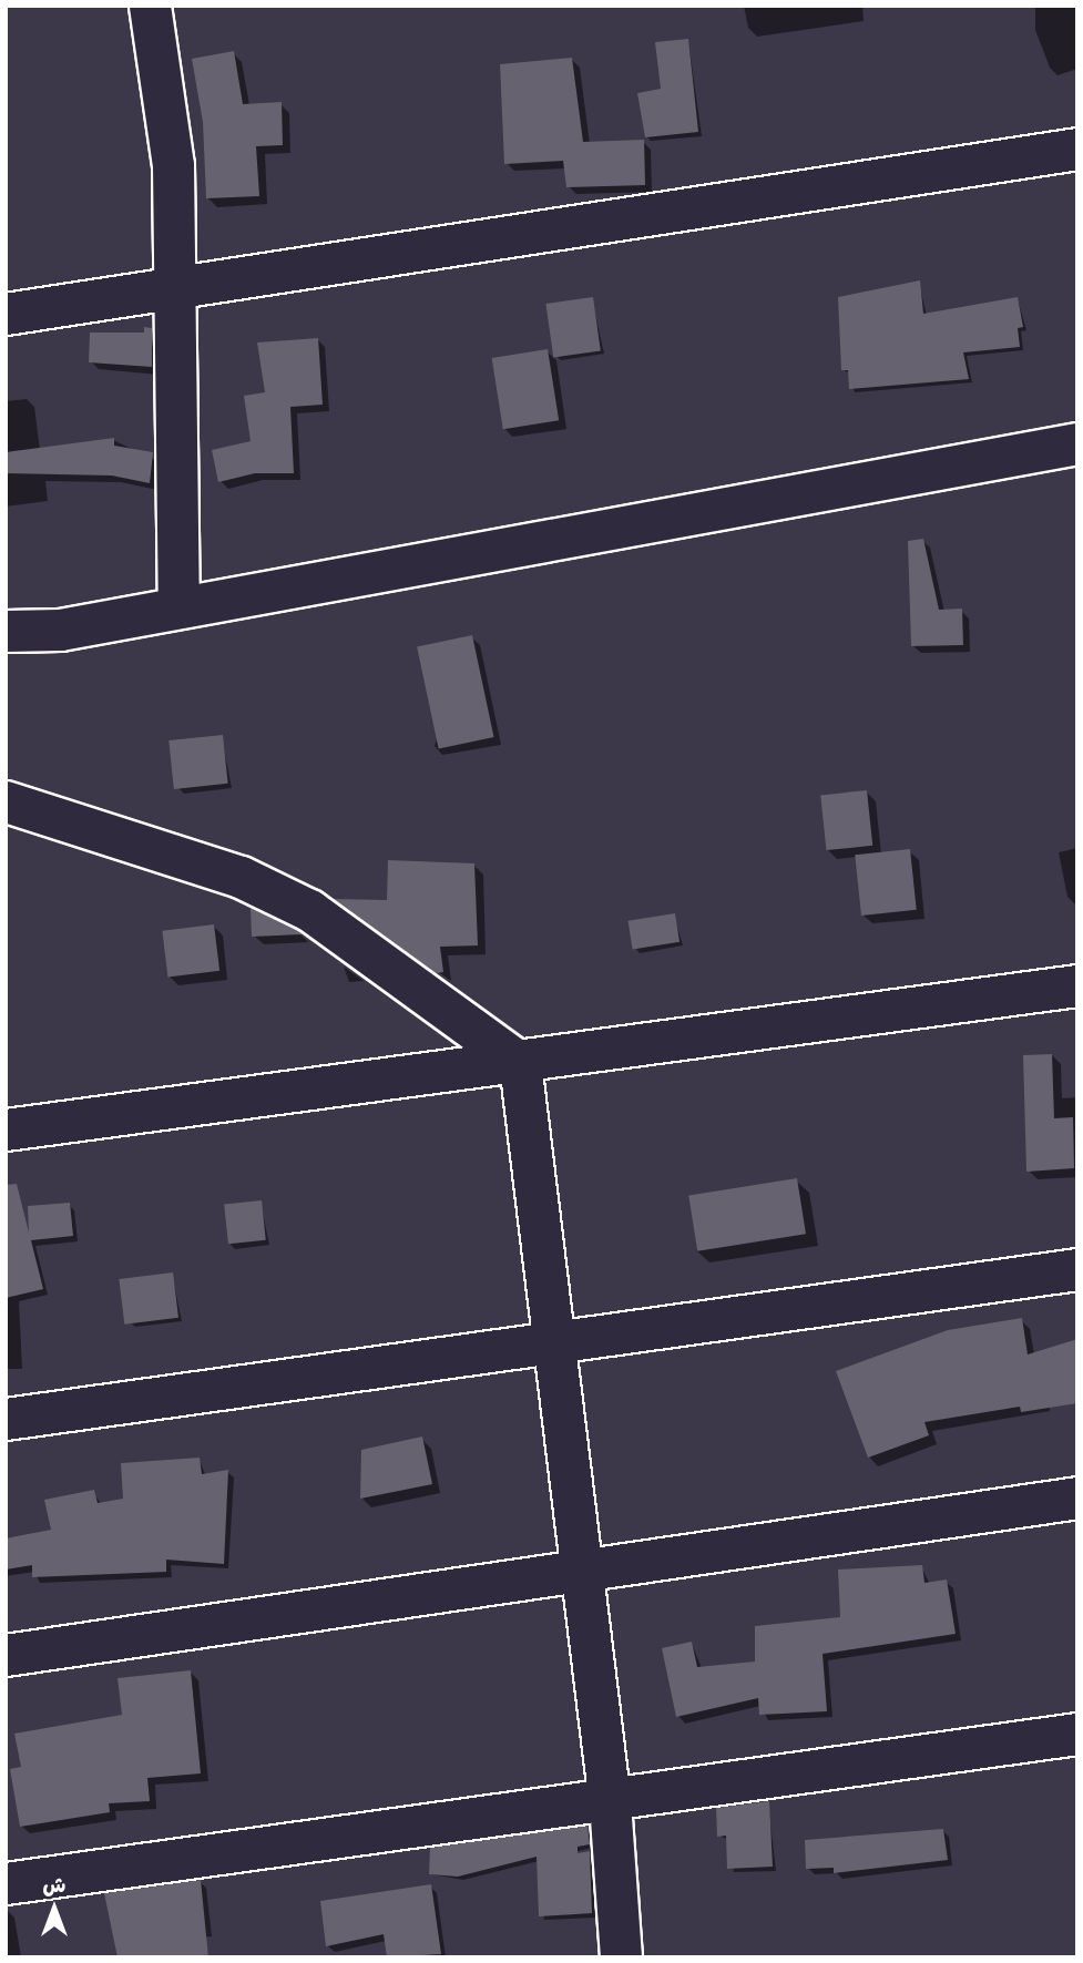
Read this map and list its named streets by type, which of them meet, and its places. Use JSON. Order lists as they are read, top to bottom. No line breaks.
{"north":"top"}
